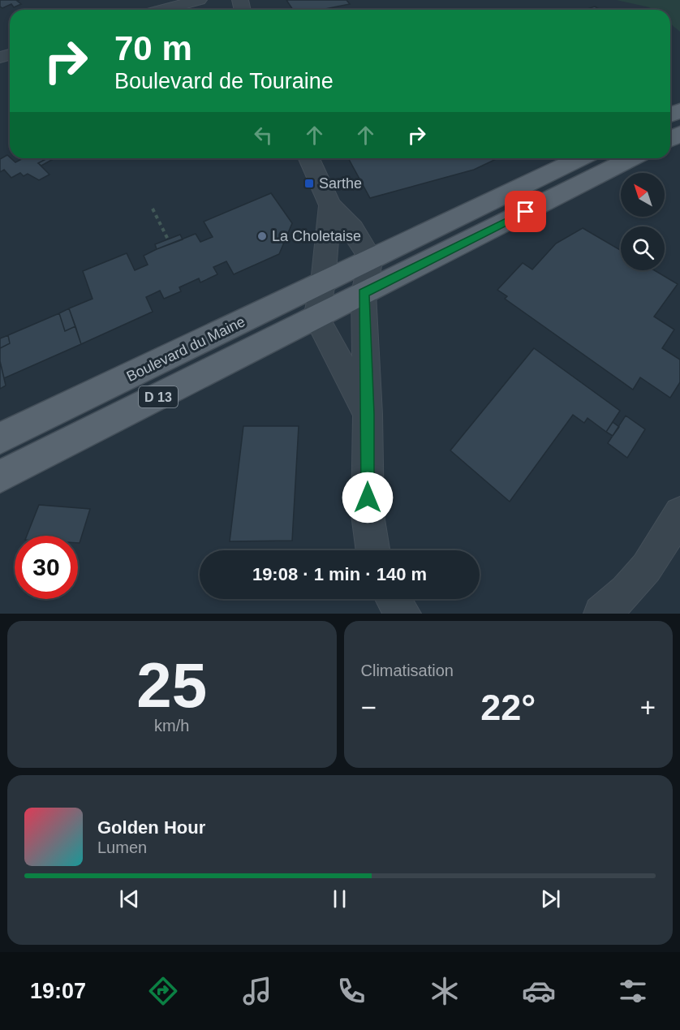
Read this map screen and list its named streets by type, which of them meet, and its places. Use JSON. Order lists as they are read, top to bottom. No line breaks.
{"streets":{"main road":["Boulevard du Maine","D 13"]},"crossings":[["Boulevard du Maine","D 13"]],"places":{"transit":["Sarthe"],"other":["La Choletaise"]},"north":"top left","page":{"turn":["70 m","Boulevard de Touraine"],"limit":"30","trip":"19:08 · 1 min · 140 m","tile":[["25","km/h"],"Climatisation"],"heat":["−","22°","+"],"song":["Golden Hour","Lumen"],"tabs":"19:07"}}
